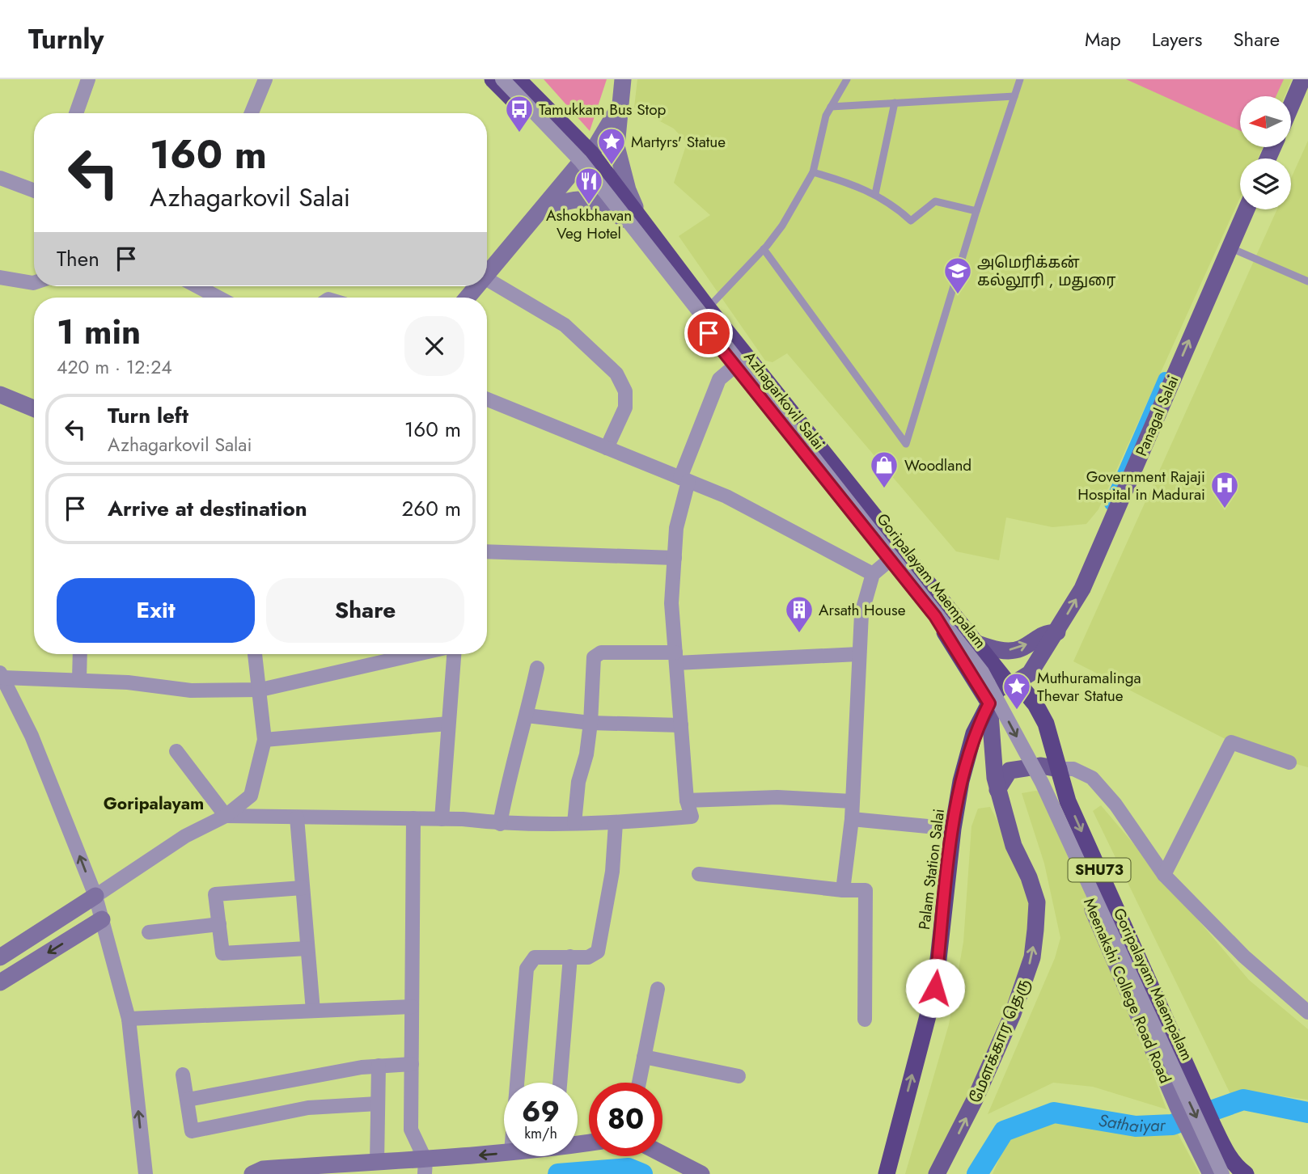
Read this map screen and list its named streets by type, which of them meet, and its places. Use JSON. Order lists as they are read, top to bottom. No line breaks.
{"streets":{"highway":["Azhagarkovil Salai","Palam Station Salai","SHU73"],"main road":["Panagal Salai","மேளக்கார தெரு"],"street":["Goripalayam Maempalam","Meenakshi College Road Road"]},"crossings":[["Azhagarkovil Salai","Panagal Salai"],["Azhagarkovil Salai","Palam Station Salai"],["Azhagarkovil Salai","SHU73"],["Azhagarkovil Salai","மேளக்கார தெரு"],["Panagal Salai","Palam Station Salai"],["Panagal Salai","SHU73"],["Palam Station Salai","SHU73"],["Palam Station Salai","மேளக்கார தெரு"],["SHU73","Meenakshi College Road Road"]],"one_way":["Panagal Salai","Palam Station Salai","மேளக்கார தெரு"],"districts":["Goripalayam"],"water":["Sathaiyar"],"places":{"bus stop":["Tamukkam Bus Stop"],"place":["Martyrs' Statue","Muthuramalinga Thevar Statue"],"restaurant":["Ashokbhavan Veg Hotel"],"school or university":["அமெரிக்கன் கல்லூரி , மதுரை"],"shop":["Woodland"],"hospital":["Government Rajaji Hospital in Madurai"],"building":["Arsath House"]},"north":"left","page":{"header":"Turnly","nav":["Map","Layers","Share"],"turn":["160 m","Azhagarkovil Salai"],"then":"Then","heading":["1 min","420 m · 12:24"],"list":[{"name":"Turn left","note":"Azhagarkovil Salai","value":"160 m"},{"name":"Arrive at destination","value":"260 m"}],"buttons":["Exit","Share"],"speed":"69 km/h","limit":"80"}}
